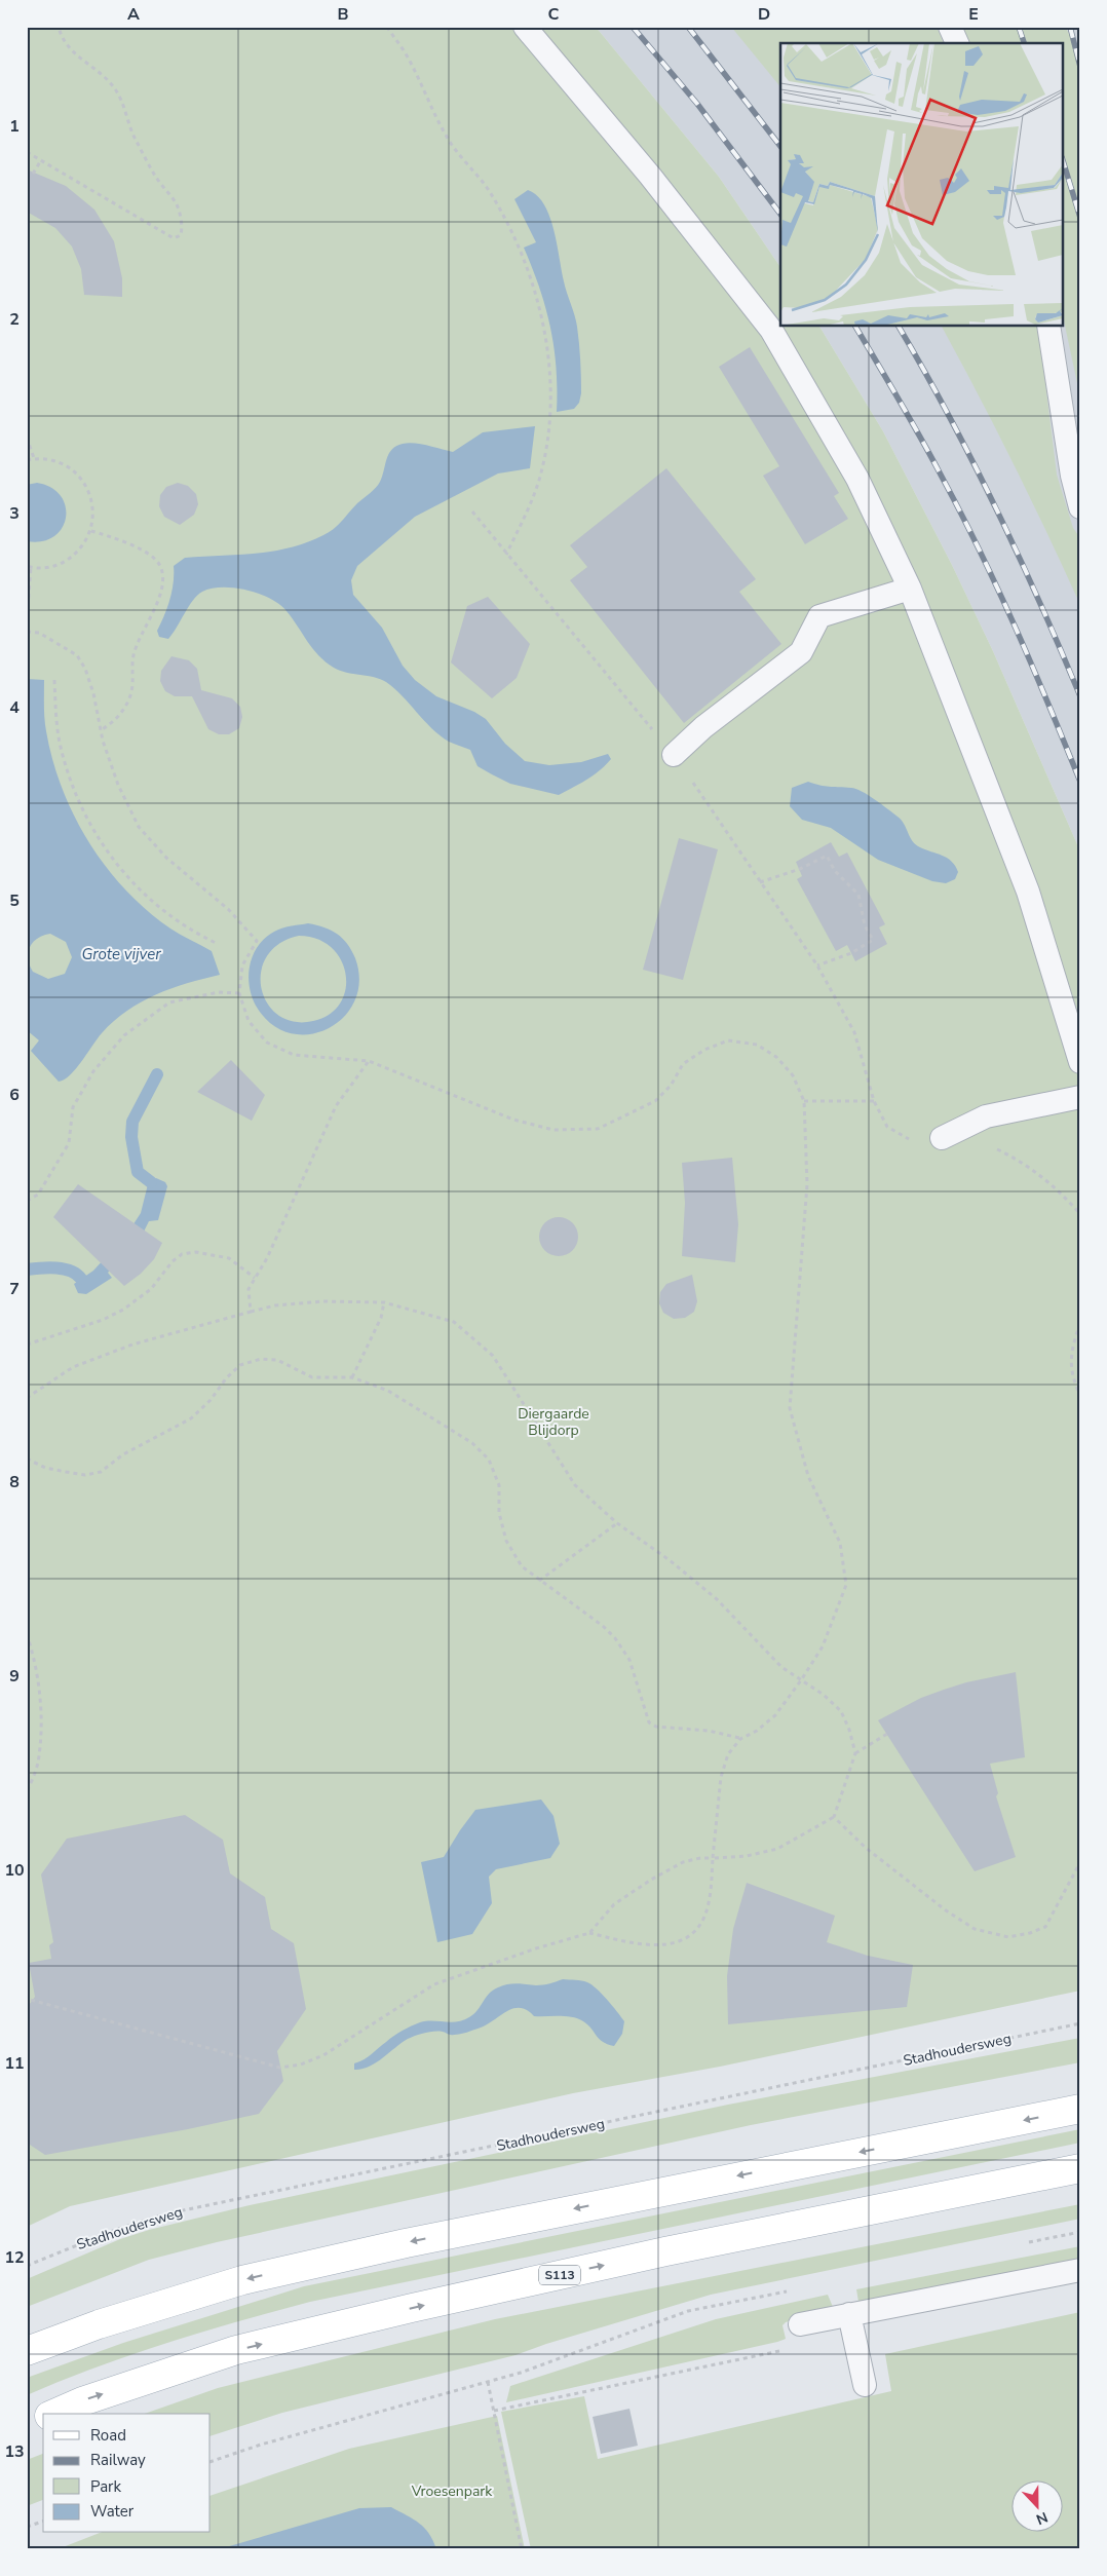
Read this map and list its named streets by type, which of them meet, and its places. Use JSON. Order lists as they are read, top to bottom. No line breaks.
{"streets":{"main road":["S113"],"path":["Stadhoudersweg"]},"water":["Grote vijver"],"parks":["Diergaarde Blijdorp","Vroesenpark"],"legend":["Road","Railway","Park","Water"],"north":"bottom","grid":{"columns":["A","B","C","D","E"],"rows":["1","2","3","4","5","6","7","8","9","10","11","12","13"]}}
